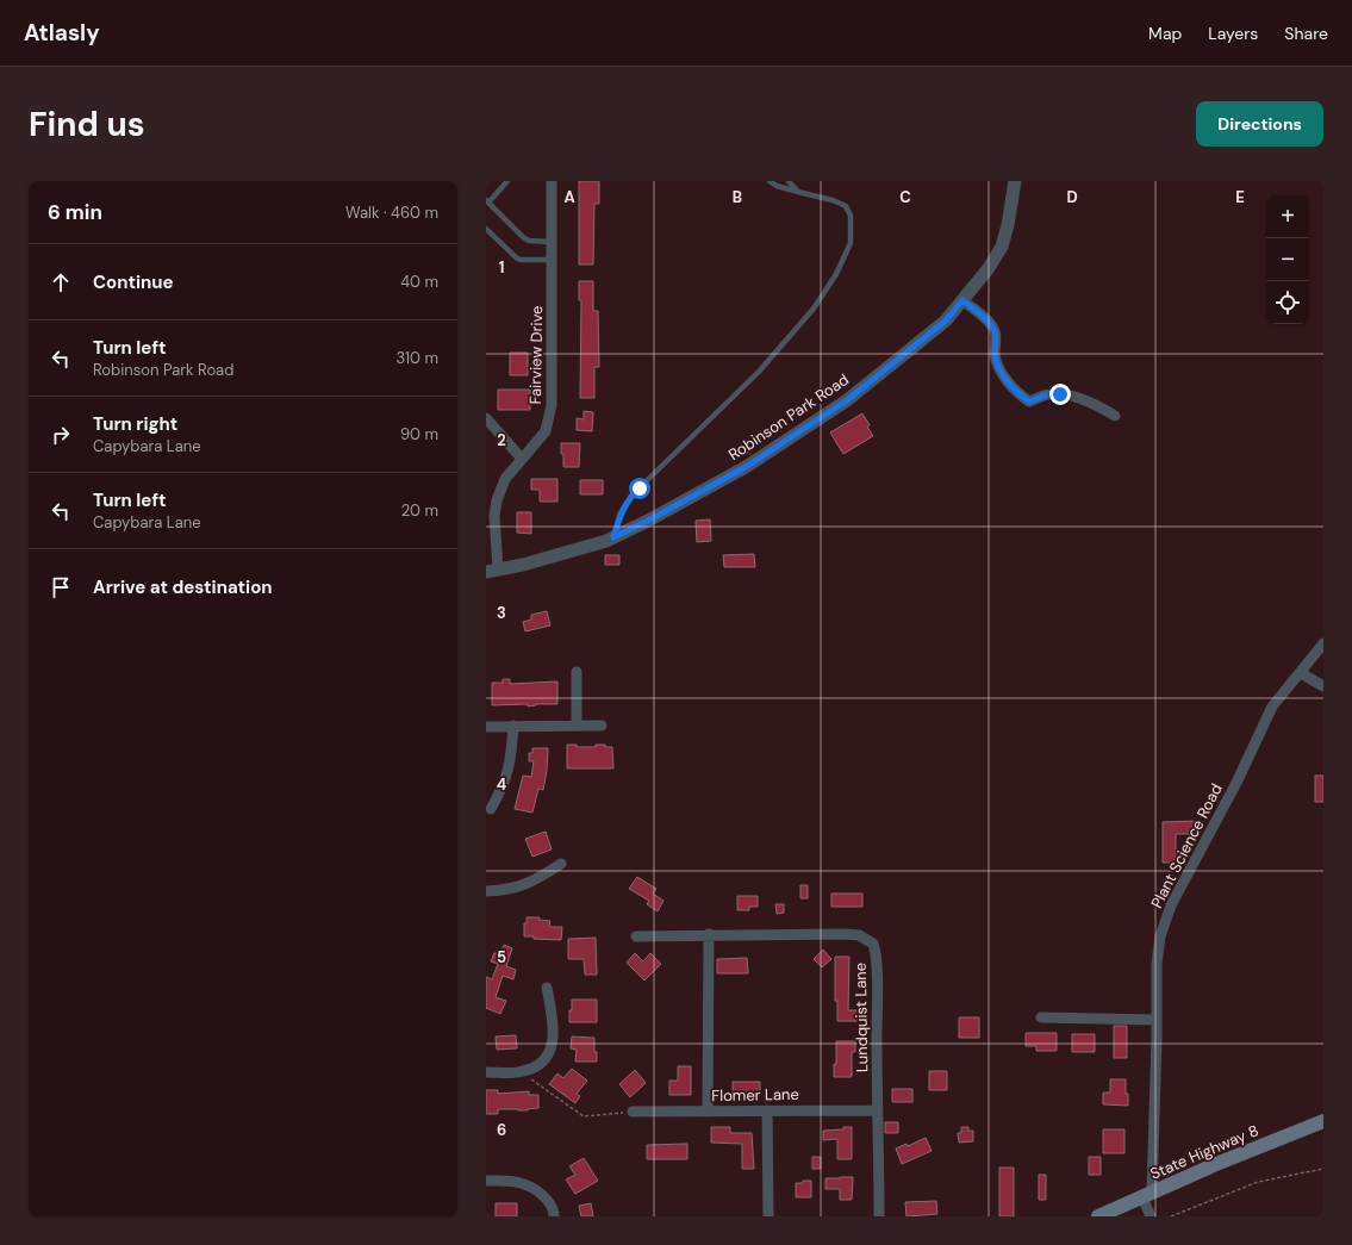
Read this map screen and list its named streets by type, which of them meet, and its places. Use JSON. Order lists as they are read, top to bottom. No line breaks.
{"streets":{"main road":["State Highway 8"],"street":["Fairview Drive","Robinson Park Road","Plant Science Road","Lundquist Lane","Flomer Lane"]},"crossings":[["Fairview Drive","Robinson Park Road"],["Plant Science Road","State Highway 8"],["Lundquist Lane","Flomer Lane"]],"page":{"header":"Atlasly","nav":["Map","Layers","Share"],"buttons":"Directions","title":"Find us","heading":["6 min","Walk · 460 m"],"map_buttons":["+","−"],"list":[["Continue","40 m"],["Turn left","Robinson Park Road","310 m"],["Turn right","Capybara Lane","90 m"],["Turn left","Capybara Lane","20 m"],"Arrive at destination"]},"grid":{"columns":["A","B","C","D","E"],"rows":["1","2","3","4","5","6"]}}
